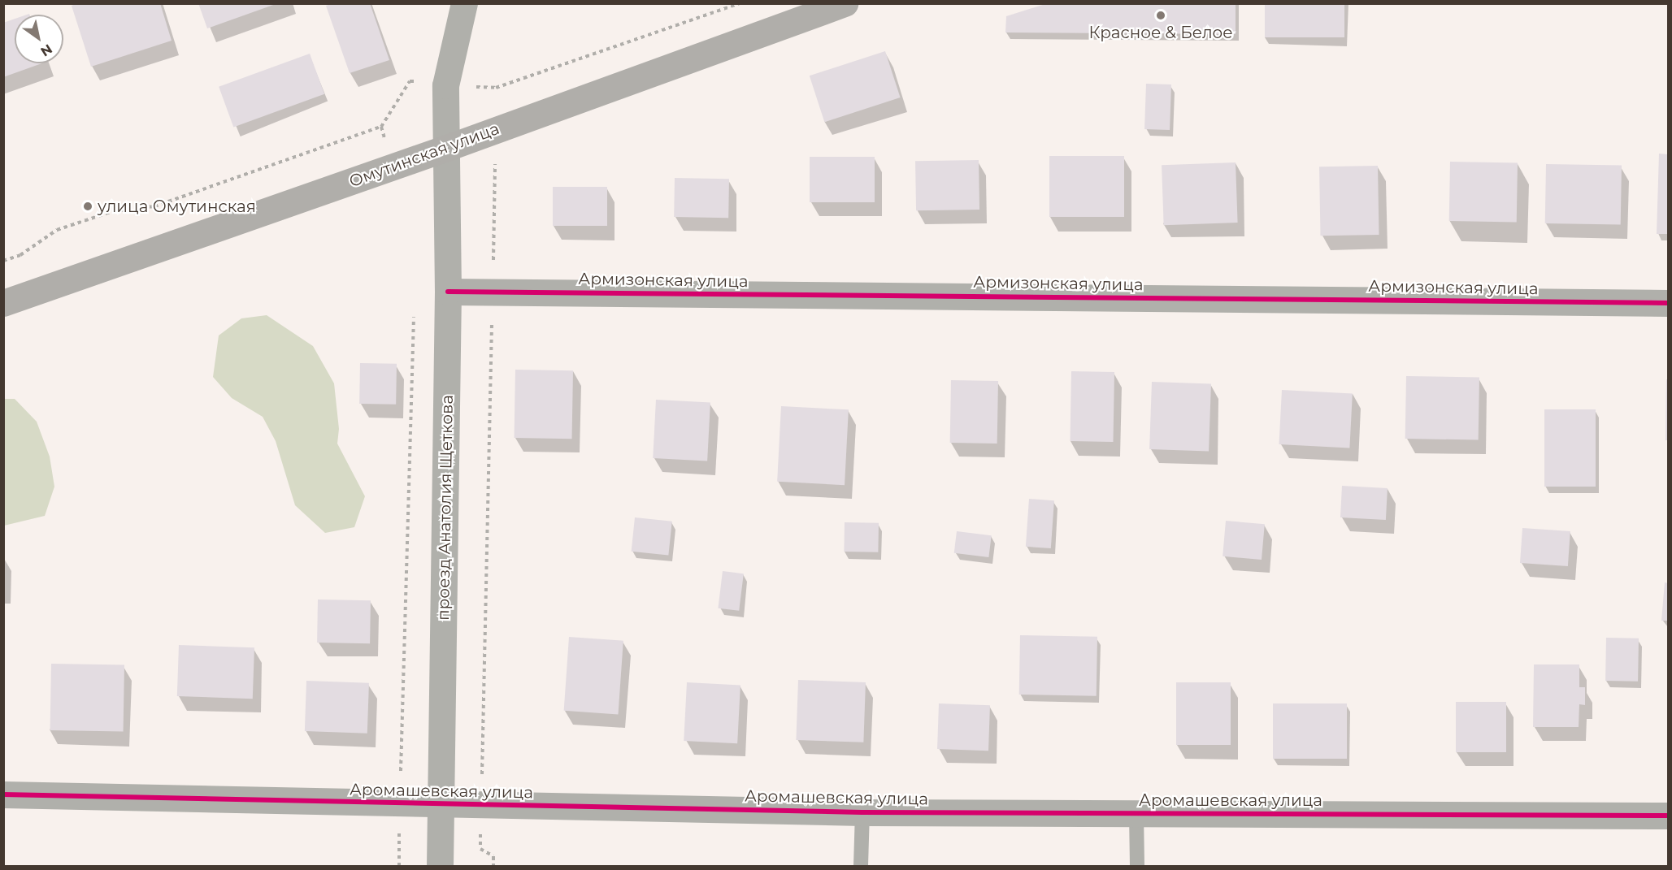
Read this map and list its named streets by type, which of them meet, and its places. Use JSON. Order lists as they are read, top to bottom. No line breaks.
{"streets":{"street":["Омутинская улица","Армизонская улица","проезд Анатолия Щеткова","Аромашевская улица"]},"crossings":[["Омутинская улица","проезд Анатолия Щеткова"],["Армизонская улица","проезд Анатолия Щеткова"],["проезд Анатолия Щеткова","Аромашевская улица"]],"places":["Красное & Белое","улица Омутинская"],"north":"bottom right"}
